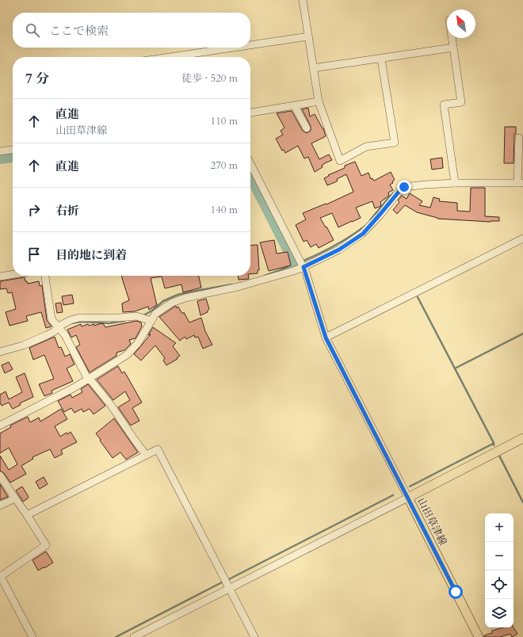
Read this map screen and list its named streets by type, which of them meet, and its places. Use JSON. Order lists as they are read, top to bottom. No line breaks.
{"streets":{"main road":["山田草津線"]},"north":"top left","page":{"search":"ここで検索","heading":["7 分","徒歩 · 520 m"],"list":[["直進","山田草津線","110 m"],["直進","270 m"],["右折","140 m"],"目的地に到着"],"map_buttons":["+","−"]}}
